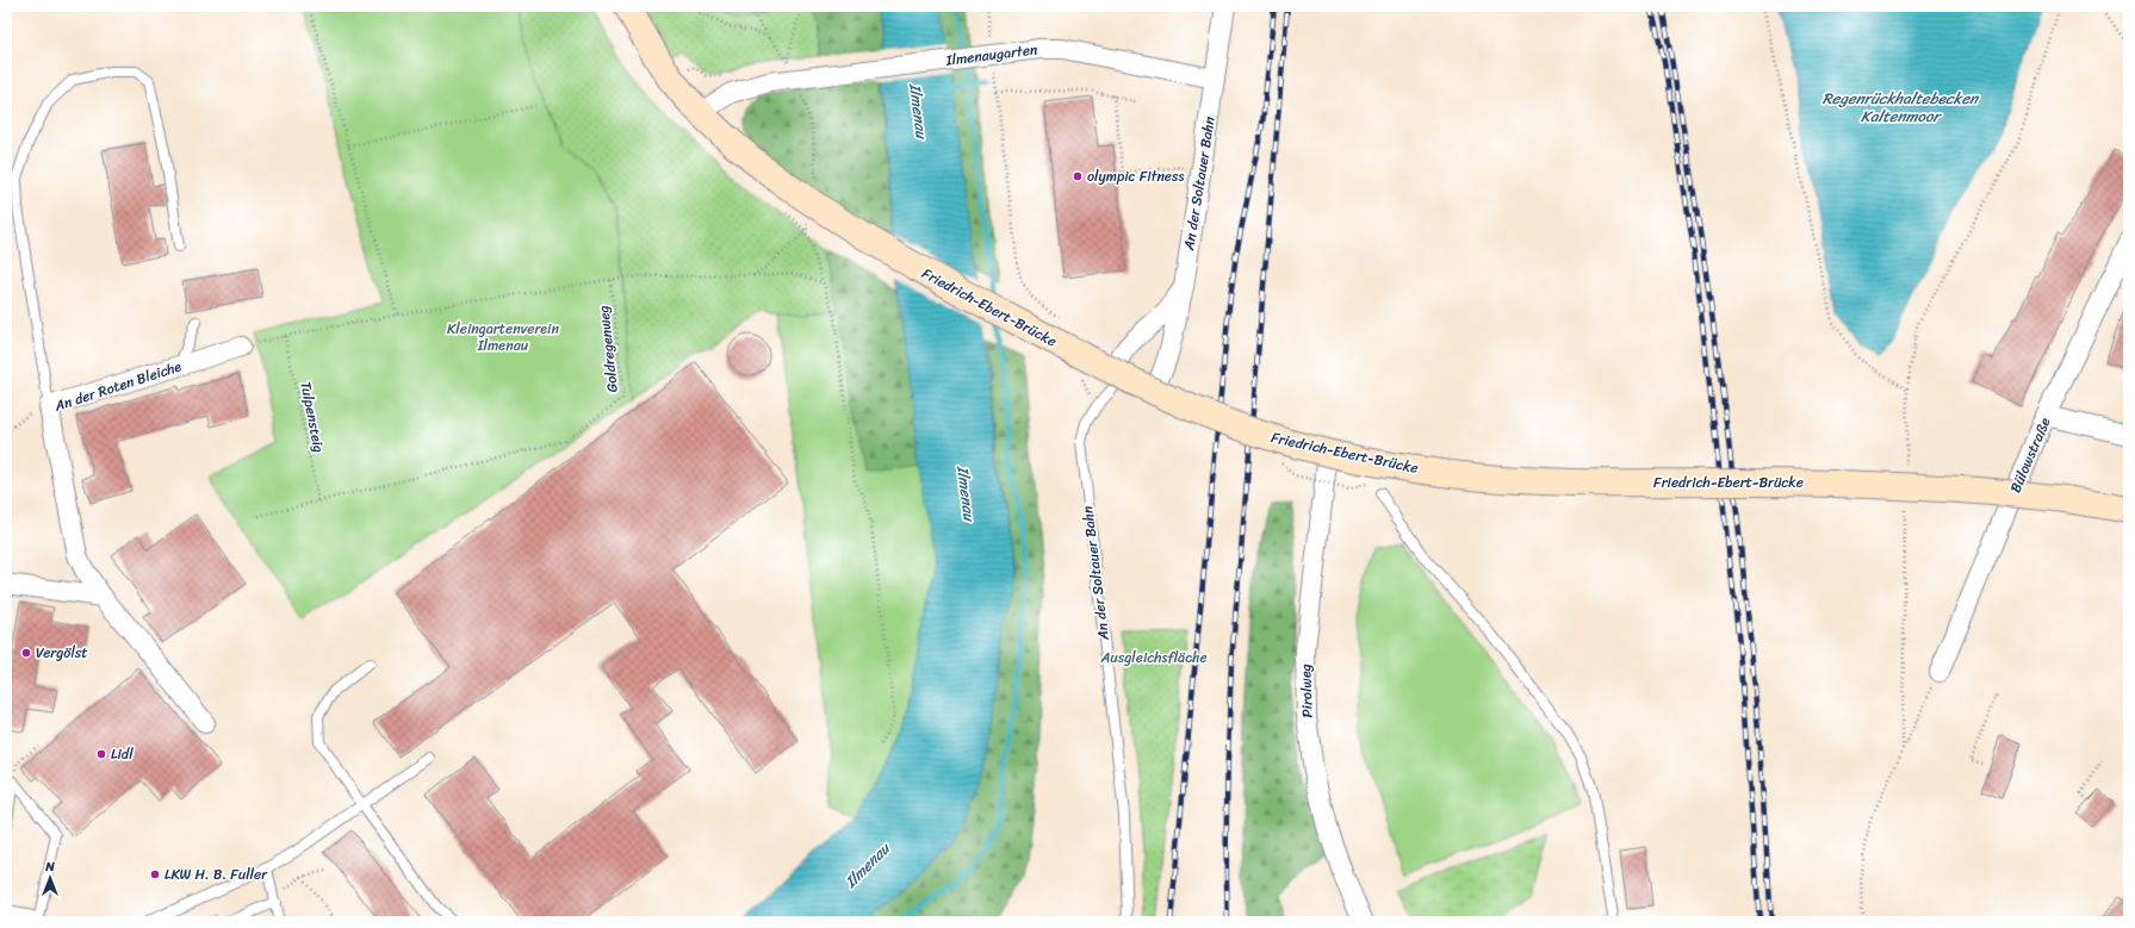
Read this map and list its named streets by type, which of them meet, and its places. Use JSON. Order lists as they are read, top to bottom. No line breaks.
{"streets":{"main road":["Friedrich-Ebert-Brücke"],"street":["Ilmenaugarten","An der Soltauer Bahn","An der Roten Bleiche","Bülowstraße","Pirolweg"],"path":["Goldregenweg","Tulpensteig"]},"crossings":[["Ilmenaugarten","An der Soltauer Bahn"],["Ilmenaugarten","Friedrich-Ebert-Brücke"],["Friedrich-Ebert-Brücke","Pirolweg"],["Goldregenweg","Tulpensteig"]],"water":["Regenrückhaltebecken Kaltenmoor","Ilmenau"],"parks":["Kleingartenverein Ilmenau","Ausgleichsfläche"],"places":["olympic Fitness","Vergölst","Lidl","LKW H. B. Fuller"],"north":"top"}
